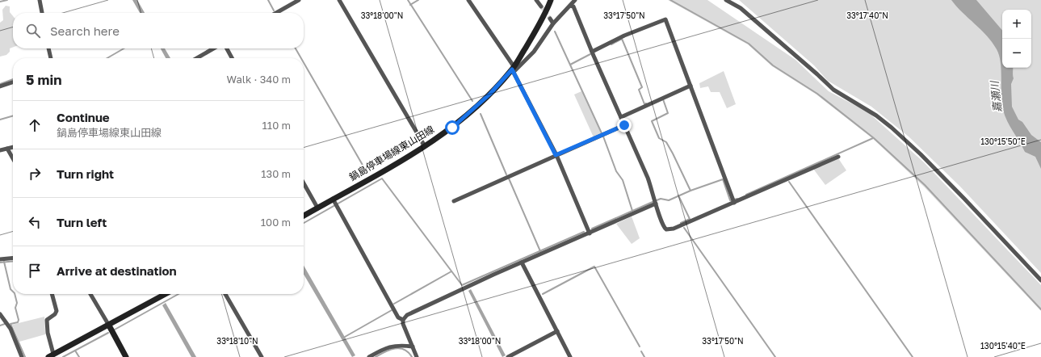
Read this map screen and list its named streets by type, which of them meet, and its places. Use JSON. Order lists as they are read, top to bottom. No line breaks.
{"streets":{"main road":["鍋島停車場線東山田線"]},"water":["嘉瀬川"],"page":{"map_buttons":["+","−"],"search":"Search here","heading":["5 min","Walk · 340 m"],"list":[["Continue","鍋島停車場線東山田線","110 m"],["Turn right","130 m"],["Turn left","100 m"],"Arrive at destination"]},"coordinates":["33°18'00\"N","33°17'50\"N","33°17'40\"N","130°15'50\"E","33°18'10\"N","130°15'40\"E"]}
